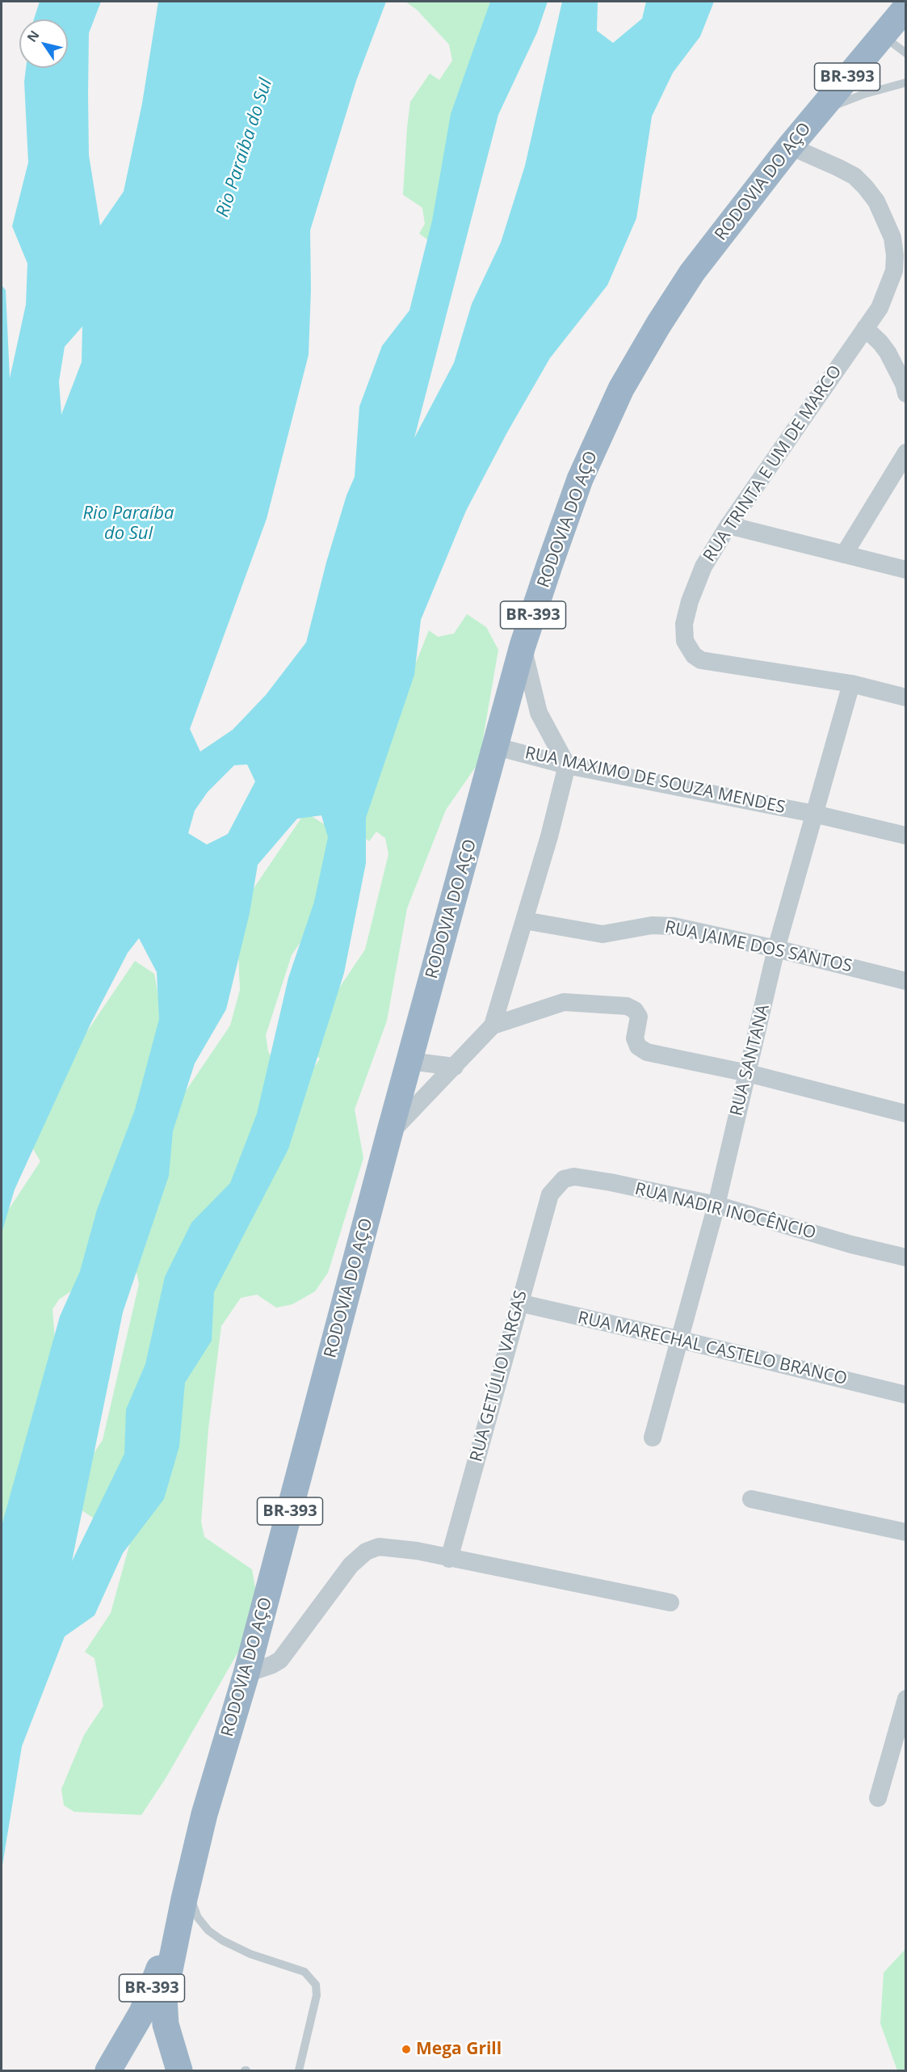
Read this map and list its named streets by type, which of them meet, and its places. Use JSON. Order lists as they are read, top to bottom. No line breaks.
{"streets":{"highway":["BR-393","RODOVIA DO AÇO"],"street":["RUA TRINTA E UM DE MARCO","RUA MAXIMO DE SOUZA MENDES","RUA JAIME DOS SANTOS","RUA SANTANA","RUA NADIR INOCÊNCIO","RUA MARECHAL CASTELO BRANCO","RUA GETÚLIO VARGAS"]},"crossings":[["RODOVIA DO AÇO","RUA TRINTA E UM DE MARCO"],["RODOVIA DO AÇO","RUA MAXIMO DE SOUZA MENDES"],["RUA TRINTA E UM DE MARCO","RUA SANTANA"],["RUA MAXIMO DE SOUZA MENDES","RUA SANTANA"],["RUA JAIME DOS SANTOS","RUA SANTANA"],["RUA SANTANA","RUA NADIR INOCÊNCIO"],["RUA SANTANA","RUA MARECHAL CASTELO BRANCO"],["RUA NADIR INOCÊNCIO","RUA GETÚLIO VARGAS"],["RUA MARECHAL CASTELO BRANCO","RUA GETÚLIO VARGAS"]],"water":["Rio Paraíba do Sul"],"places":["Mega Grill"],"north":"top left"}
